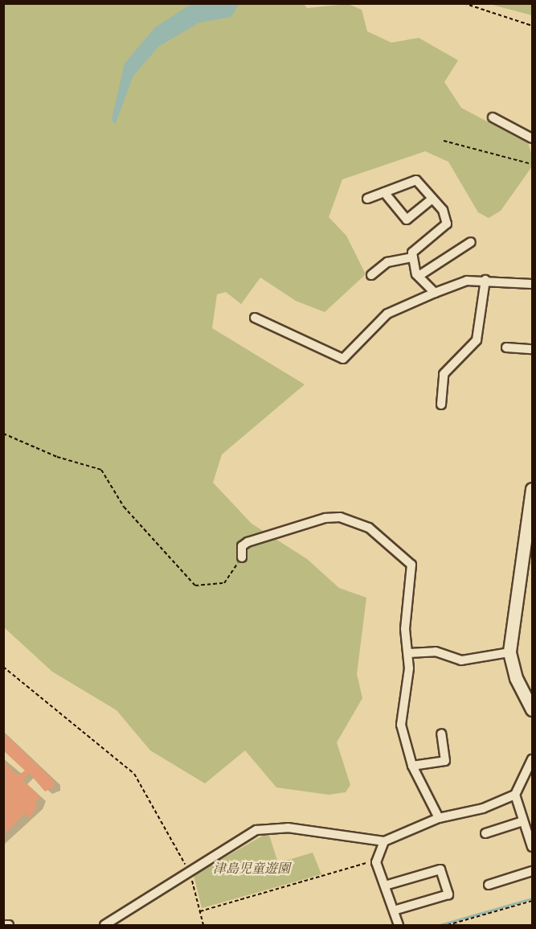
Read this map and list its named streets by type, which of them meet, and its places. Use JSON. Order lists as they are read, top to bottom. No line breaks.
{"parks":["津島児童遊園"]}
